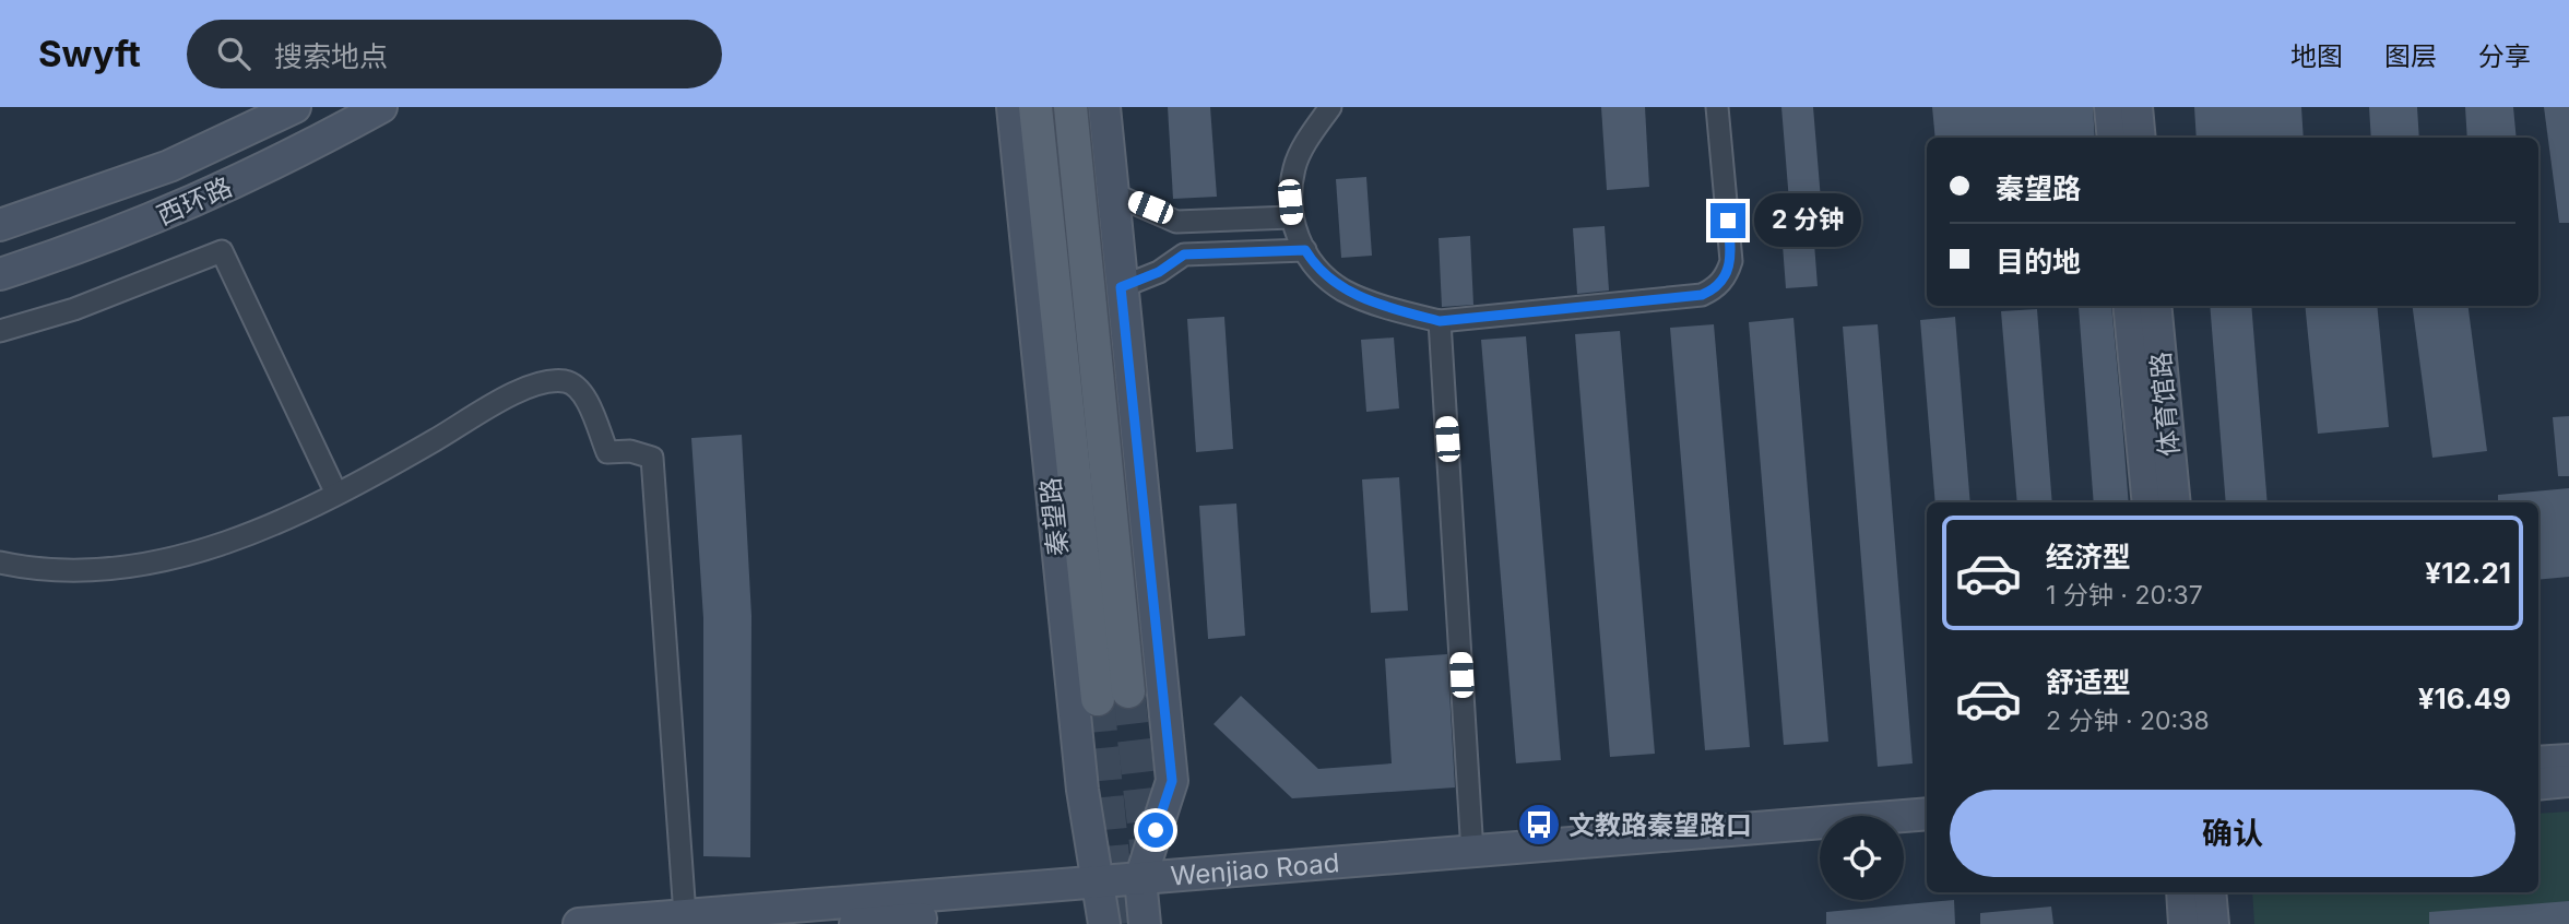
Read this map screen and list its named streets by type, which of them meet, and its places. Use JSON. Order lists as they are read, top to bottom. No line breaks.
{"streets":{"main road":["西环路","体育馆路","秦望路","Wenjiao Road"]},"crossings":[["秦望路","Wenjiao Road"]],"places":{"bus stop":["文教路秦望路口"]},"page":{"header":"Swyft","search":"搜索地点","nav":["地图","图层","分享"],"banner":["秦望路","目的地"],"bubble":"2 分钟","list":[{"name":"经济型","note":"1 分钟 · 20:37","value":"¥12.21"},{"name":"舒适型","note":"2 分钟 · 20:38","value":"¥16.49"}],"buttons":"确认"}}
